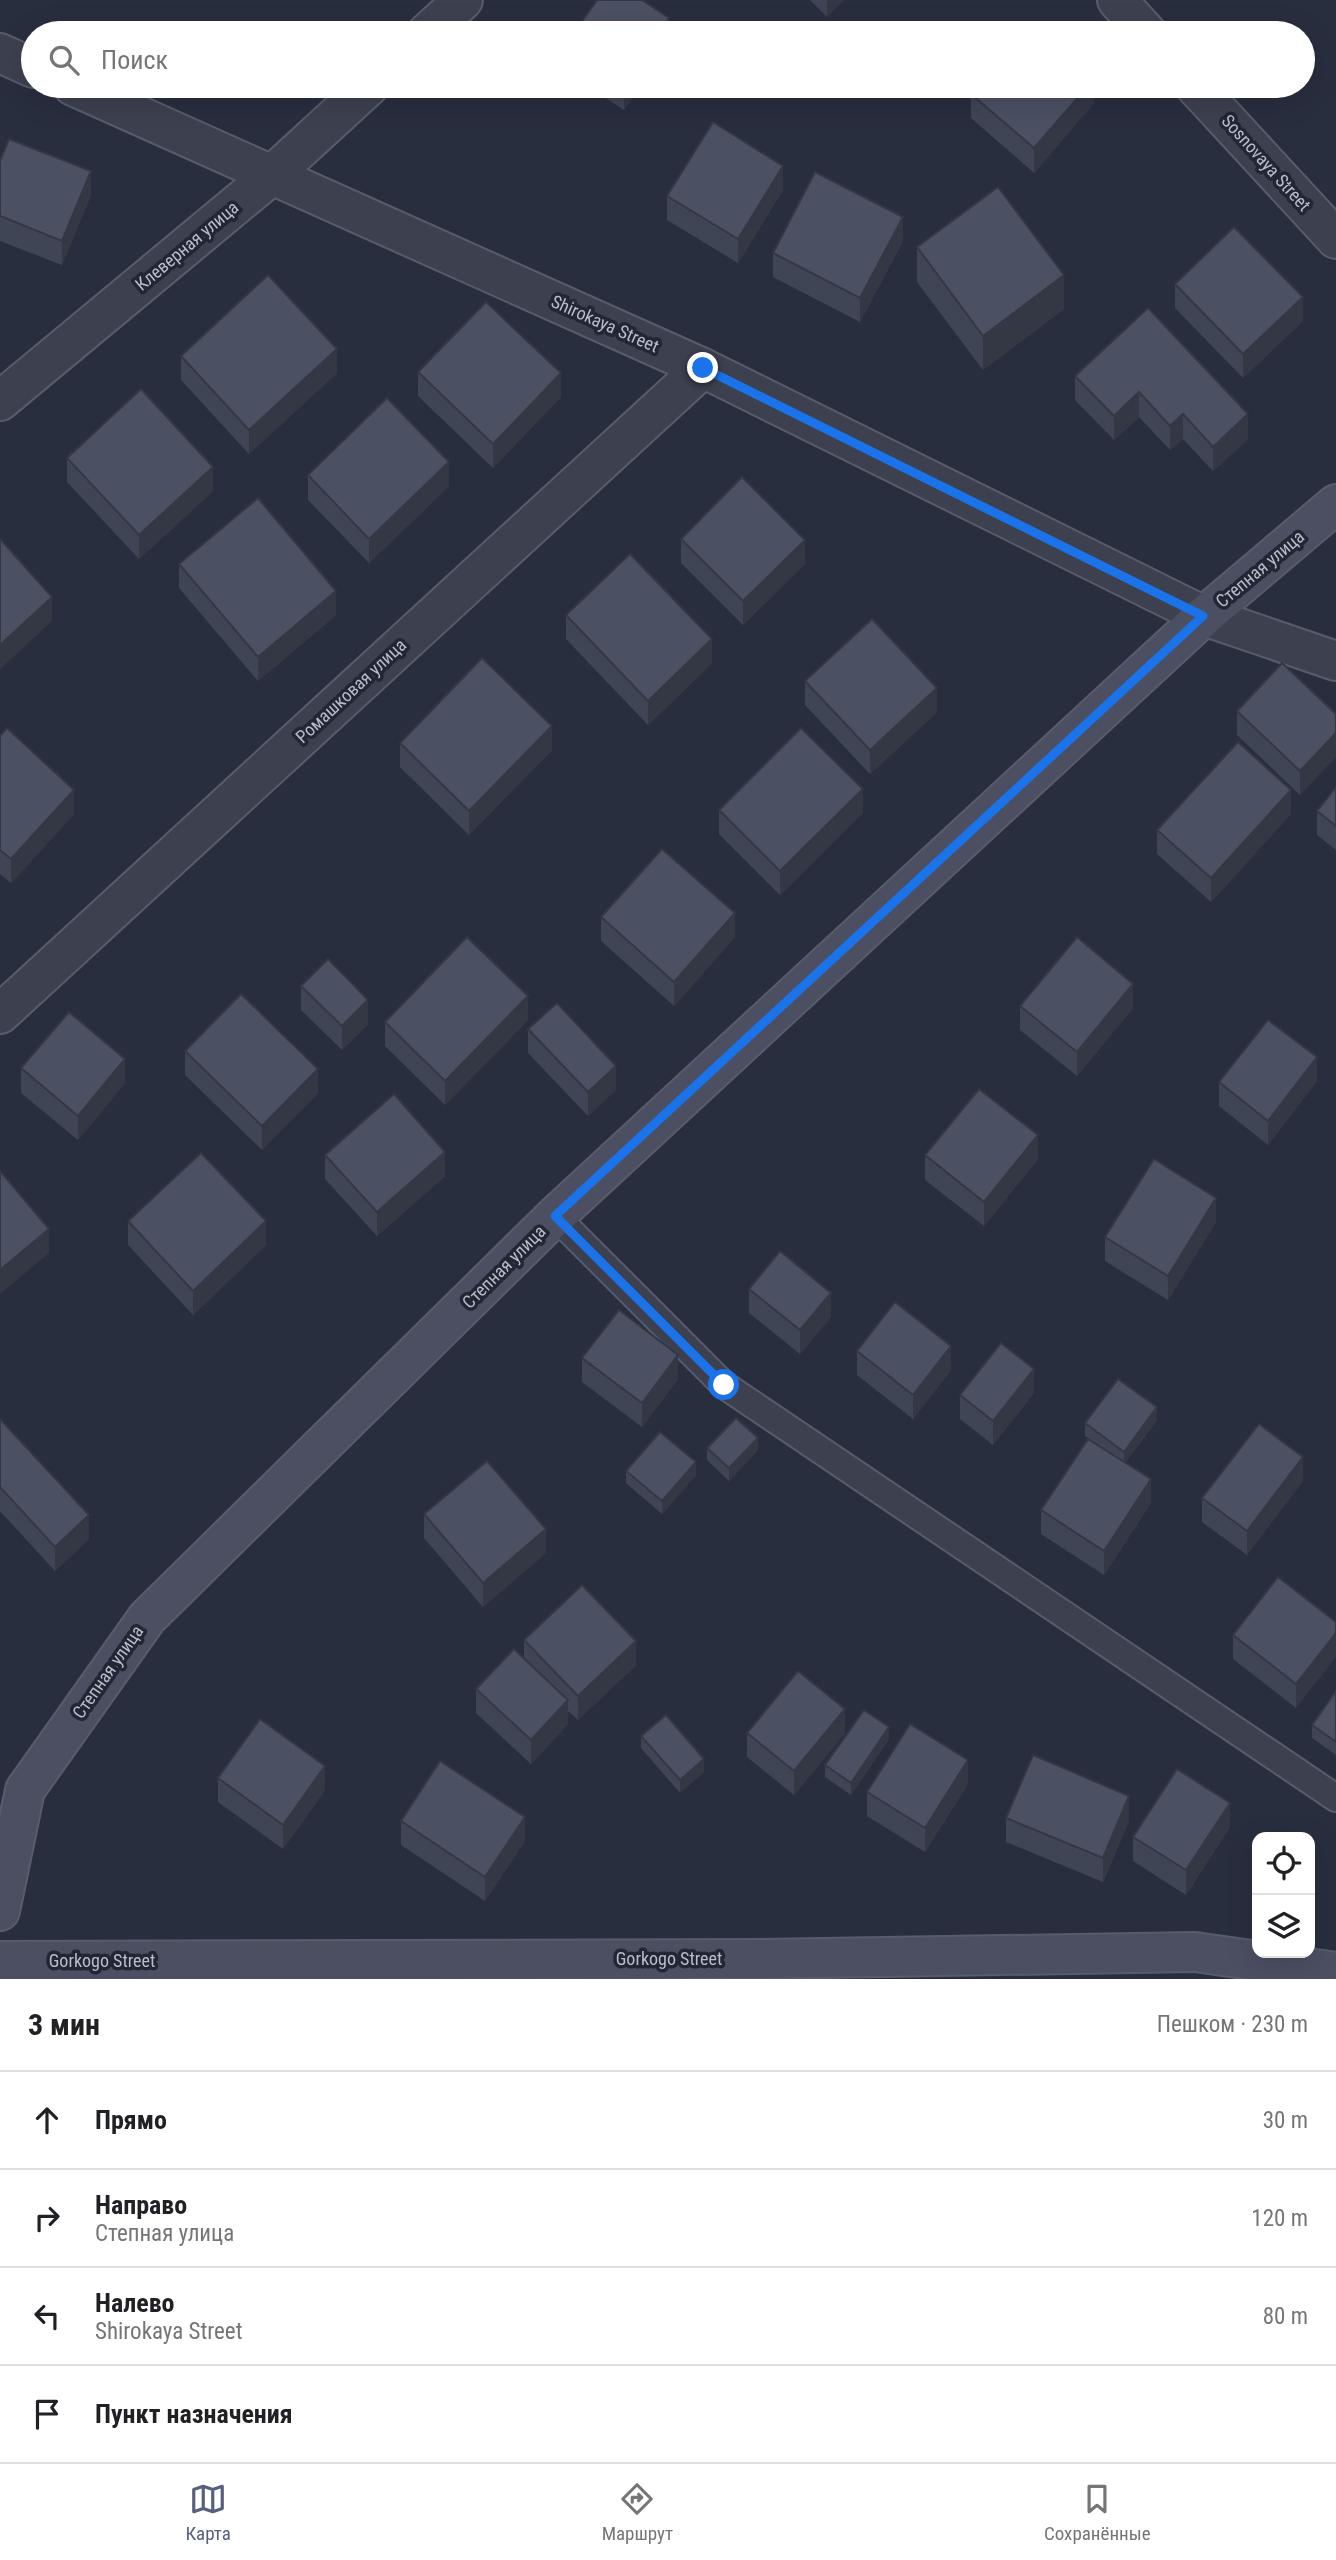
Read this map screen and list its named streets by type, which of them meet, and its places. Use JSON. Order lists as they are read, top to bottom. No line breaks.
{"streets":{"street":["Sosnovaya Street","Клеверная улица","Shirokaya Street","Степная улица","Ромашковая улица","Gorkogo Street"]},"crossings":[["Клеверная улица","Shirokaya Street"],["Shirokaya Street","Степная улица"],["Shirokaya Street","Ромашковая улица"]],"page":{"search":"Поиск","heading":["3 мин","Пешком · 230 m"],"list":[["Прямо","30 m"],["Направо","Степная улица","120 m"],["Налево","Shirokaya Street","80 m"],"Пункт назначения"],"nav":["Карта","Маршрут","Сохранённые"]}}
